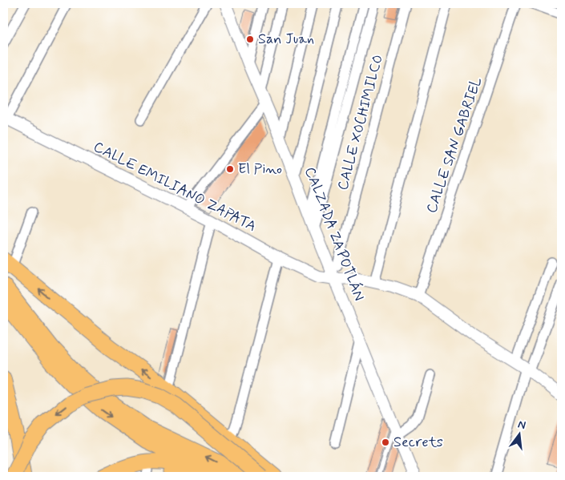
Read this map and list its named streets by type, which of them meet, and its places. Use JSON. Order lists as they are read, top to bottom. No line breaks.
{"streets":{"street":["CALLE XOCHIMILCO","CALLE SAN GABRIEL","CALLE EMILIANO ZAPATA","CALZADA ZAPOTLÁN"]},"crossings":[["CALLE XOCHIMILCO","CALZADA ZAPOTLÁN"],["CALLE SAN GABRIEL","CALLE EMILIANO ZAPATA"],["CALLE EMILIANO ZAPATA","CALZADA ZAPOTLÁN"]],"places":["San Juan","El Pino","Secrets"],"north":"top"}
